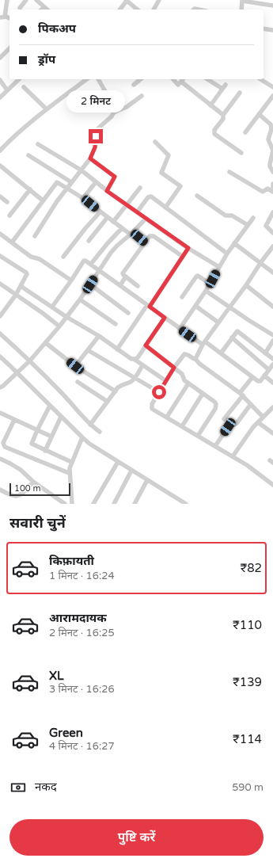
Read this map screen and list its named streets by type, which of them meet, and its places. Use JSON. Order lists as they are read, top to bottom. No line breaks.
{"scale_bar":"100 m","page":{"banner":["पिकअप","ड्रॉप"],"bubble":"2 मिनट","scale":"100 m","heading":"सवारी चुनें","list":[{"name":"किफ़ायती","note":"1 मिनट · 16:24","value":"₹82"},{"name":"आरामदायक","note":"2 मिनट · 16:25","value":"₹110"},{"name":"XL","note":"3 मिनट · 16:26","value":"₹139"},{"name":"Green","note":"4 मिनट · 16:27","value":"₹114"}],"pay":["नकद","590 m"],"buttons":"पुष्टि करें"}}
